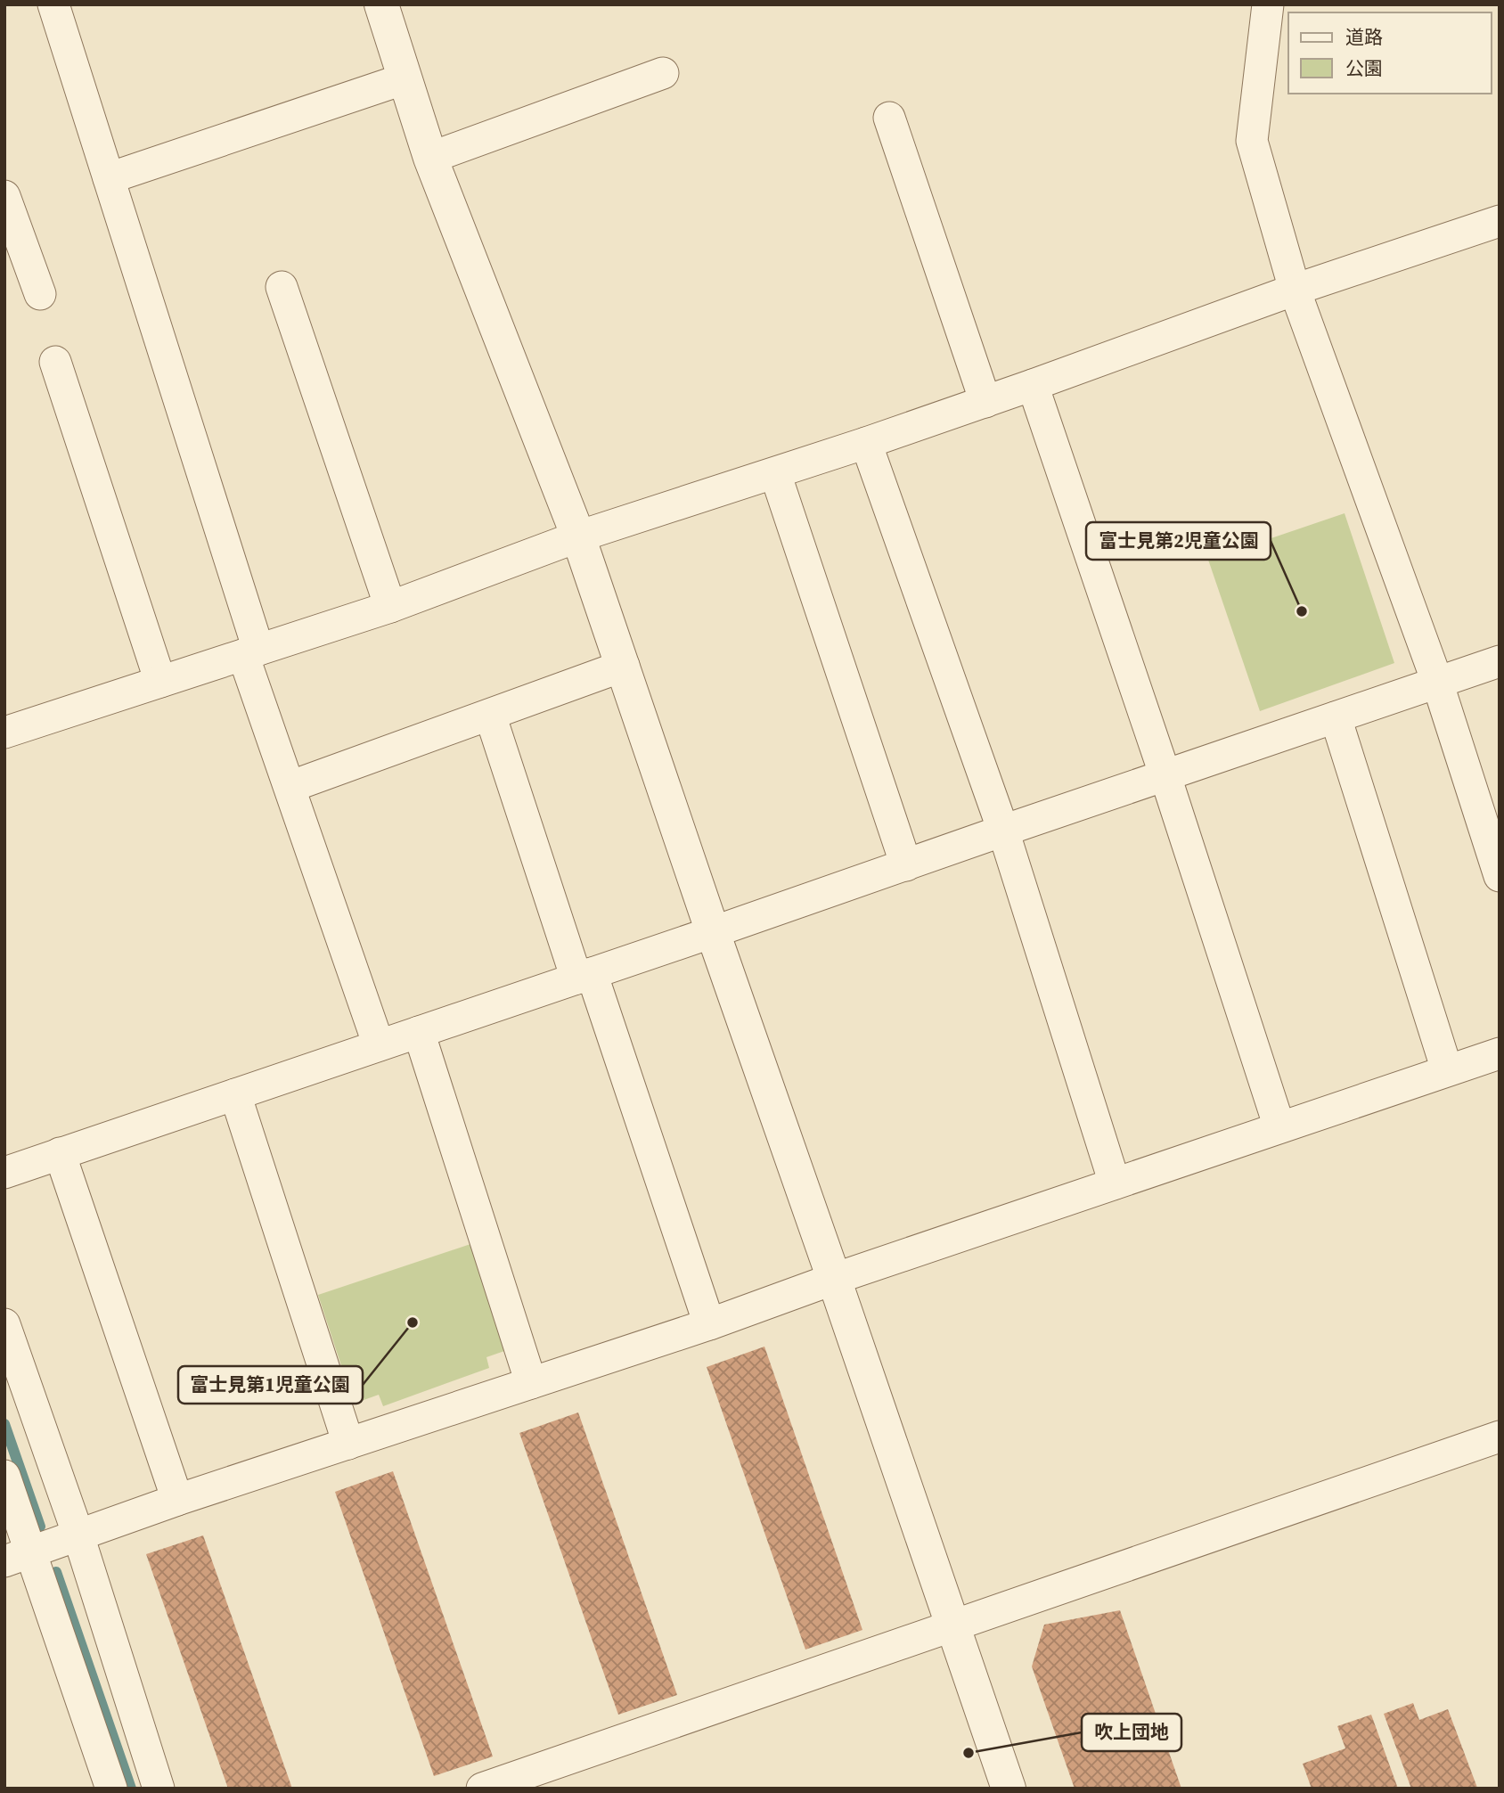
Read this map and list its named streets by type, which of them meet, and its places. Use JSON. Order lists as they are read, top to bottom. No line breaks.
{"places":["富士見第2児童公園","富士見第1児童公園","吹上団地"],"legend":["道路","公園"]}
